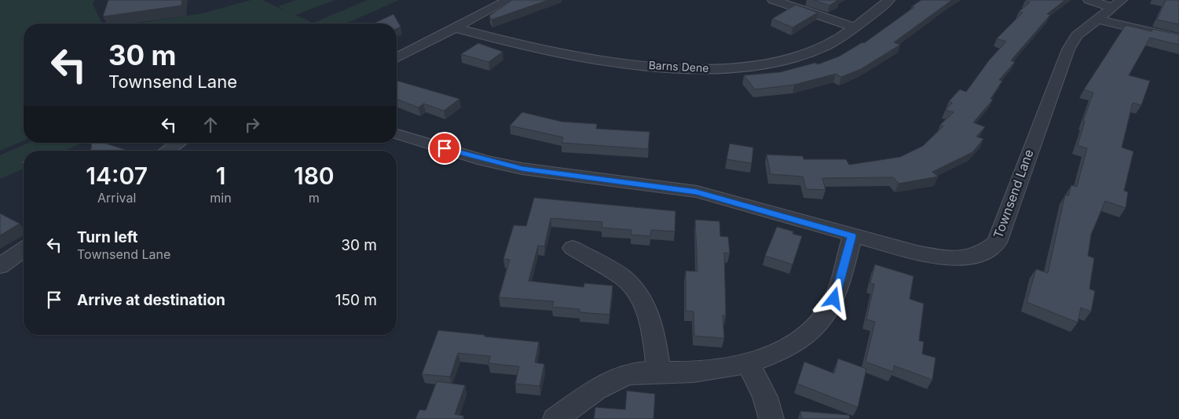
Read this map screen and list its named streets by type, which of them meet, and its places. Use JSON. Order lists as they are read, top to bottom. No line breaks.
{"streets":{"street":["Barns Dene","Townsend Lane"]},"page":{"turn":["30 m","Townsend Lane"],"eta":["14:07","Arrival","1","min","180","m"],"list":[{"name":"Turn left","note":"Townsend Lane","value":"30 m"},{"name":"Arrive at destination","value":"150 m"}]}}
